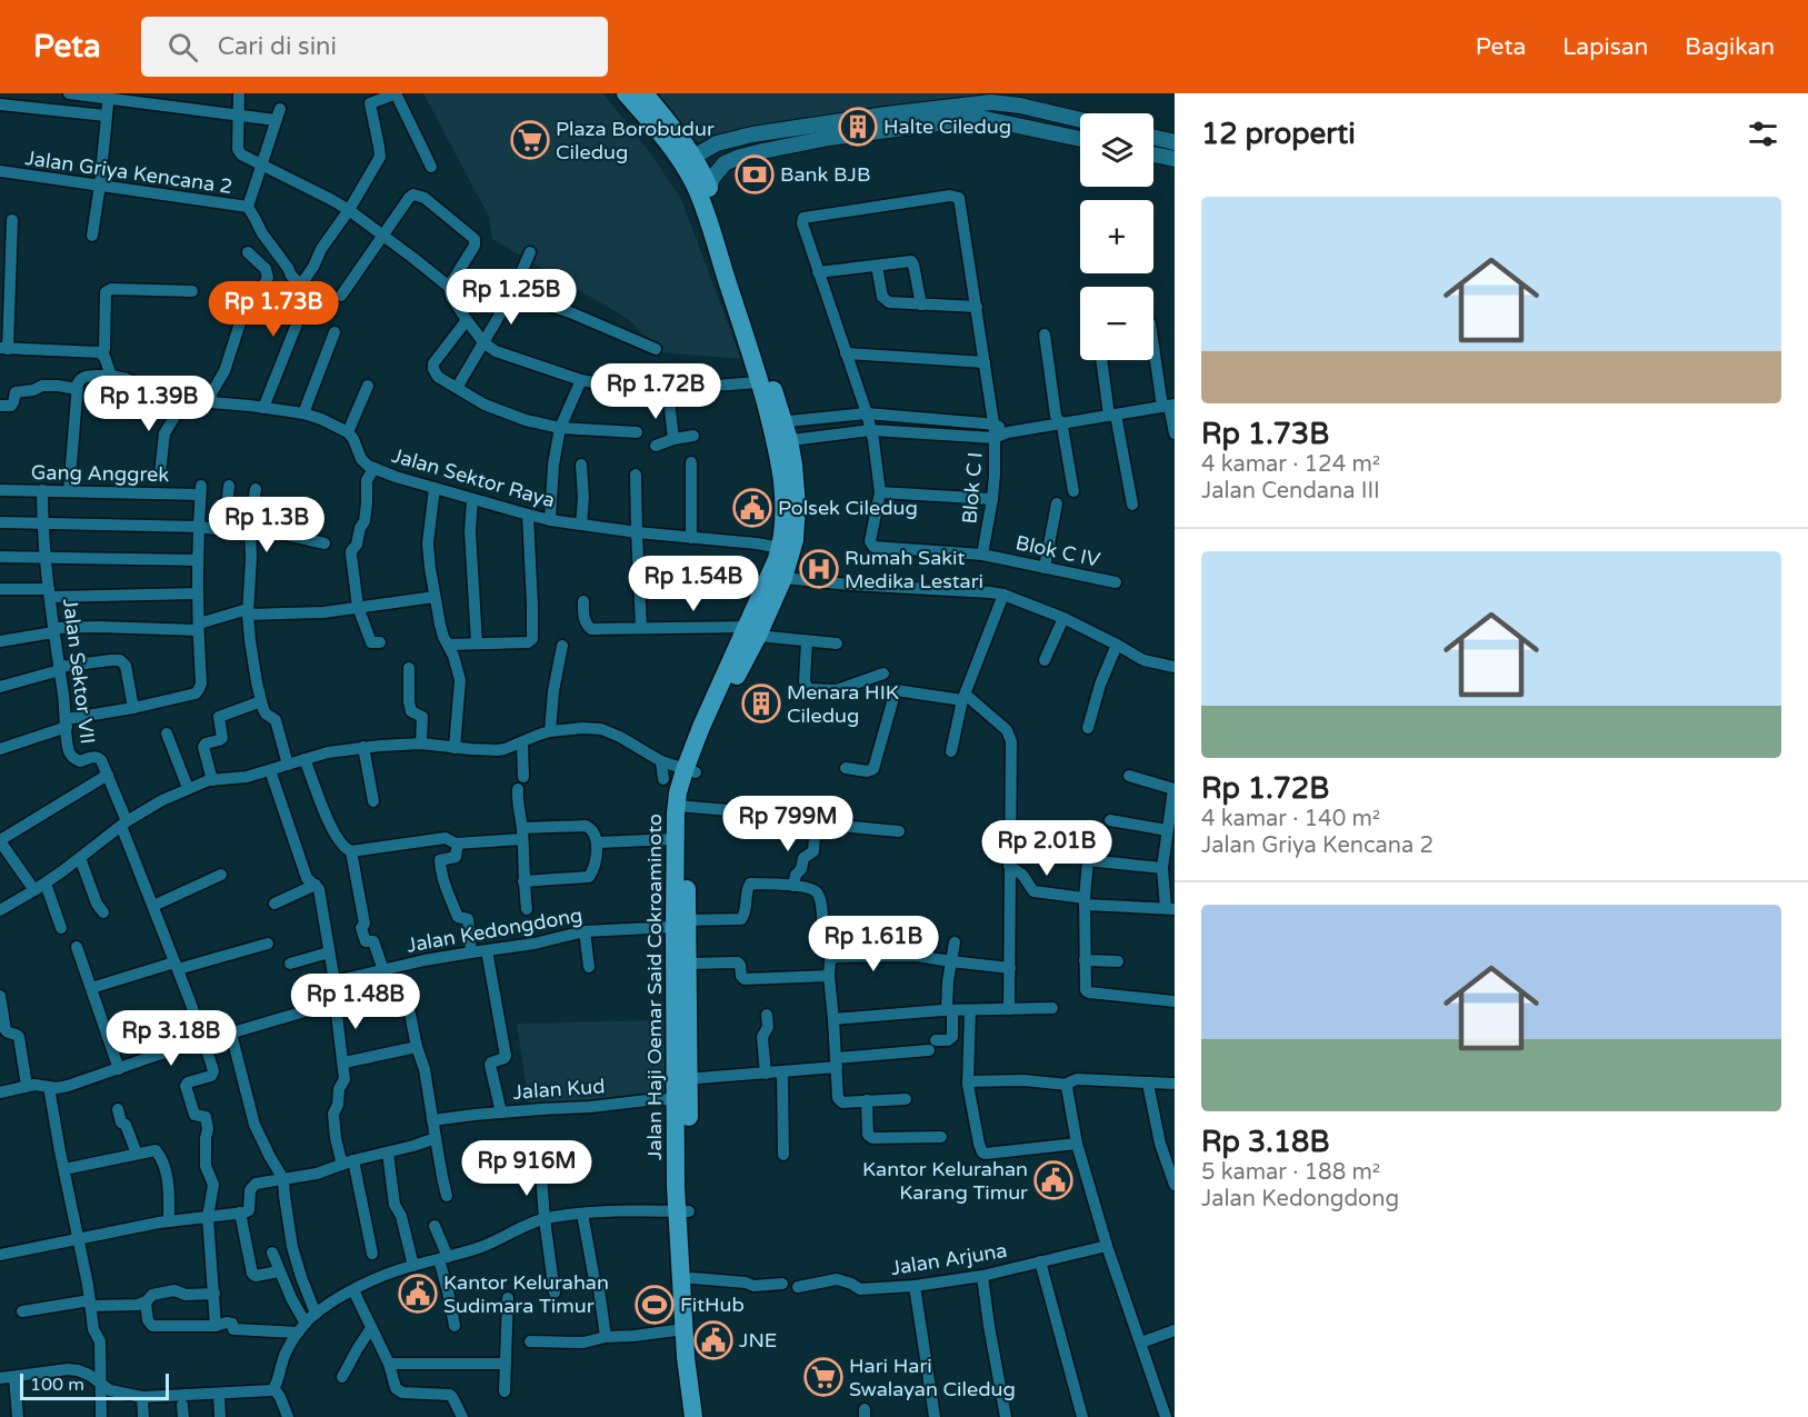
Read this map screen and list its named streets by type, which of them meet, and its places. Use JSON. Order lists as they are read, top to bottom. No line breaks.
{"streets":{"main road":["Jalan Haji Oemar Said Cokroaminoto"],"street":["Jalan Griya Kencana 2","Gang Anggrek","Jalan Sektor Raya","Blok C I","Blok C IV","Jalan Sektor VII","Jalan Kedongdong","Jalan Kud","Jalan Arjuna"]},"crossings":[["Jalan Griya Kencana 2","Jalan Haji Oemar Said Cokroaminoto"],["Gang Anggrek","Jalan Sektor VII"],["Jalan Sektor Raya","Jalan Haji Oemar Said Cokroaminoto"],["Blok C I","Blok C IV"],["Jalan Kedongdong","Jalan Haji Oemar Said Cokroaminoto"],["Jalan Haji Oemar Said Cokroaminoto","Jalan Kud"]],"places":{"building":["Halte Ciledug","Menara HIK Ciledug"],"supermarket":["Plaza Borobudur Ciledug","Hari Hari Swalayan Ciledug"],"bank":["Bank BJB"],"public building":["Polsek Ciledug","Kantor Kelurahan Karang Timur","Kantor Kelurahan Sudimara Timur","JNE"],"hospital":["Rumah Sakit Medika Lestari"],"sports":["FitHub"]},"scale_bar":"100 m","page":{"header":"Peta","search":"Cari di sini","nav":["Peta","Lapisan","Bagikan"],"heading":"12 properti","map_buttons":["+","−"],"list":[{"name":"Rp 1.73B","note":"4 kamar · 124 m² · Jalan Cendana III"},{"name":"Rp 1.72B","note":"4 kamar · 140 m² · Jalan Griya Kencana 2"},{"name":"Rp 3.18B","note":"5 kamar · 188 m² · Jalan Kedongdong"}],"price":["Rp 1.25B","Rp 1.73B","Rp 1.72B","Rp 1.39B","Rp 1.3B","Rp 1.54B","Rp 799M","Rp 2.01B","Rp 1.61B","Rp 1.48B","Rp 3.18B","Rp 916M"],"scale":"100 m"}}
